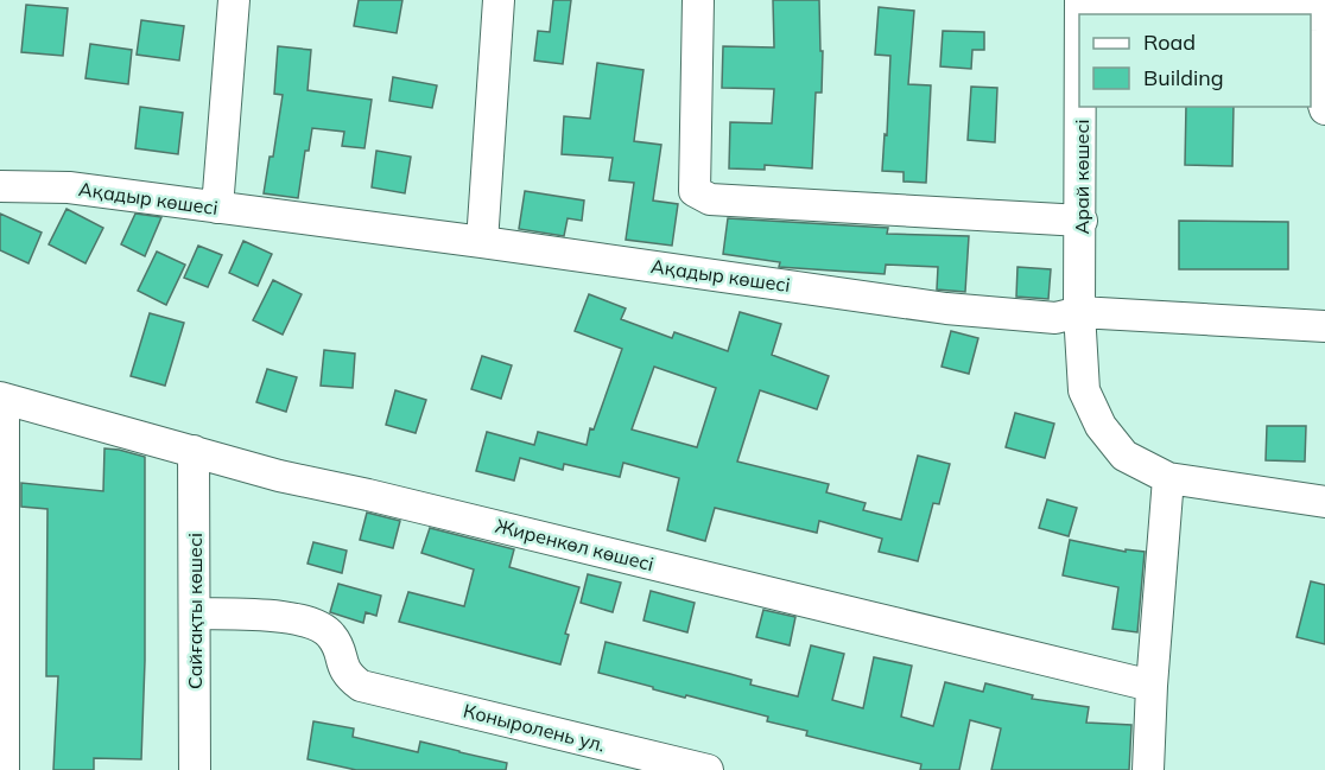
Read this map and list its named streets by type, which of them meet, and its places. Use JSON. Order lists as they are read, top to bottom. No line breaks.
{"streets":{"street":["Арай көшесі","Ақадыр көшесі","Жиренкөл көшесі","Сайғақты көшесі","Коныролень ул."]},"crossings":[["Арай көшесі","Ақадыр көшесі"],["Жиренкөл көшесі","Сайғақты көшесі"],["Сайғақты көшесі","Коныролень ул."]],"legend":["Road","Building"]}
